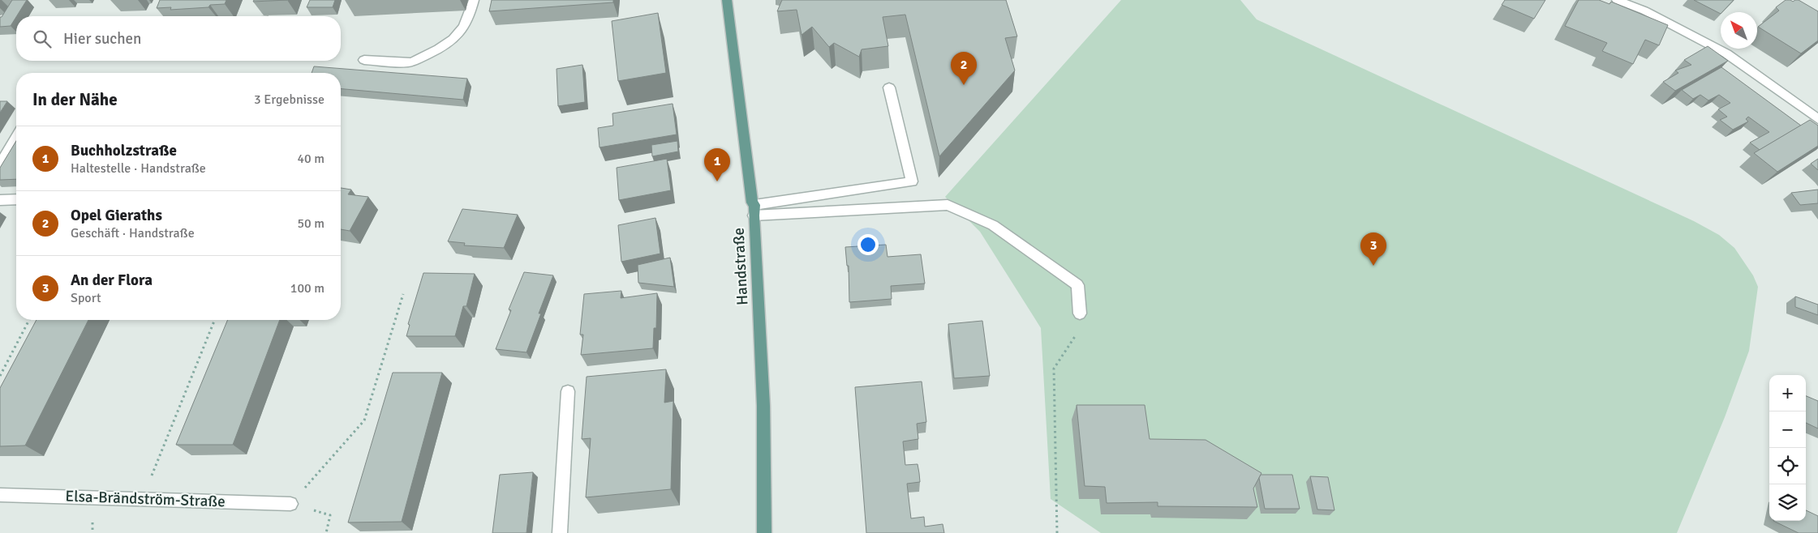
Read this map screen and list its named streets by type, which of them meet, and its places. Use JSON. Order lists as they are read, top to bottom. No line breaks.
{"streets":{"main road":["Handstraße"],"street":["Elsa-Brändström-Straße"]},"north":"top left","page":{"search":"Hier suchen","pins":["2","1","3"],"heading":["In der Nähe","3 Ergebnisse"],"list":[{"mark":"1","name":"Buchholzstraße","note":"Haltestelle · Handstraße","value":"40 m"},{"mark":"2","name":"Opel Gieraths","note":"Geschäft · Handstraße","value":"50 m"},{"mark":"3","name":"An der Flora","note":"Sport","value":"100 m"}],"map_buttons":["+","−"]}}
